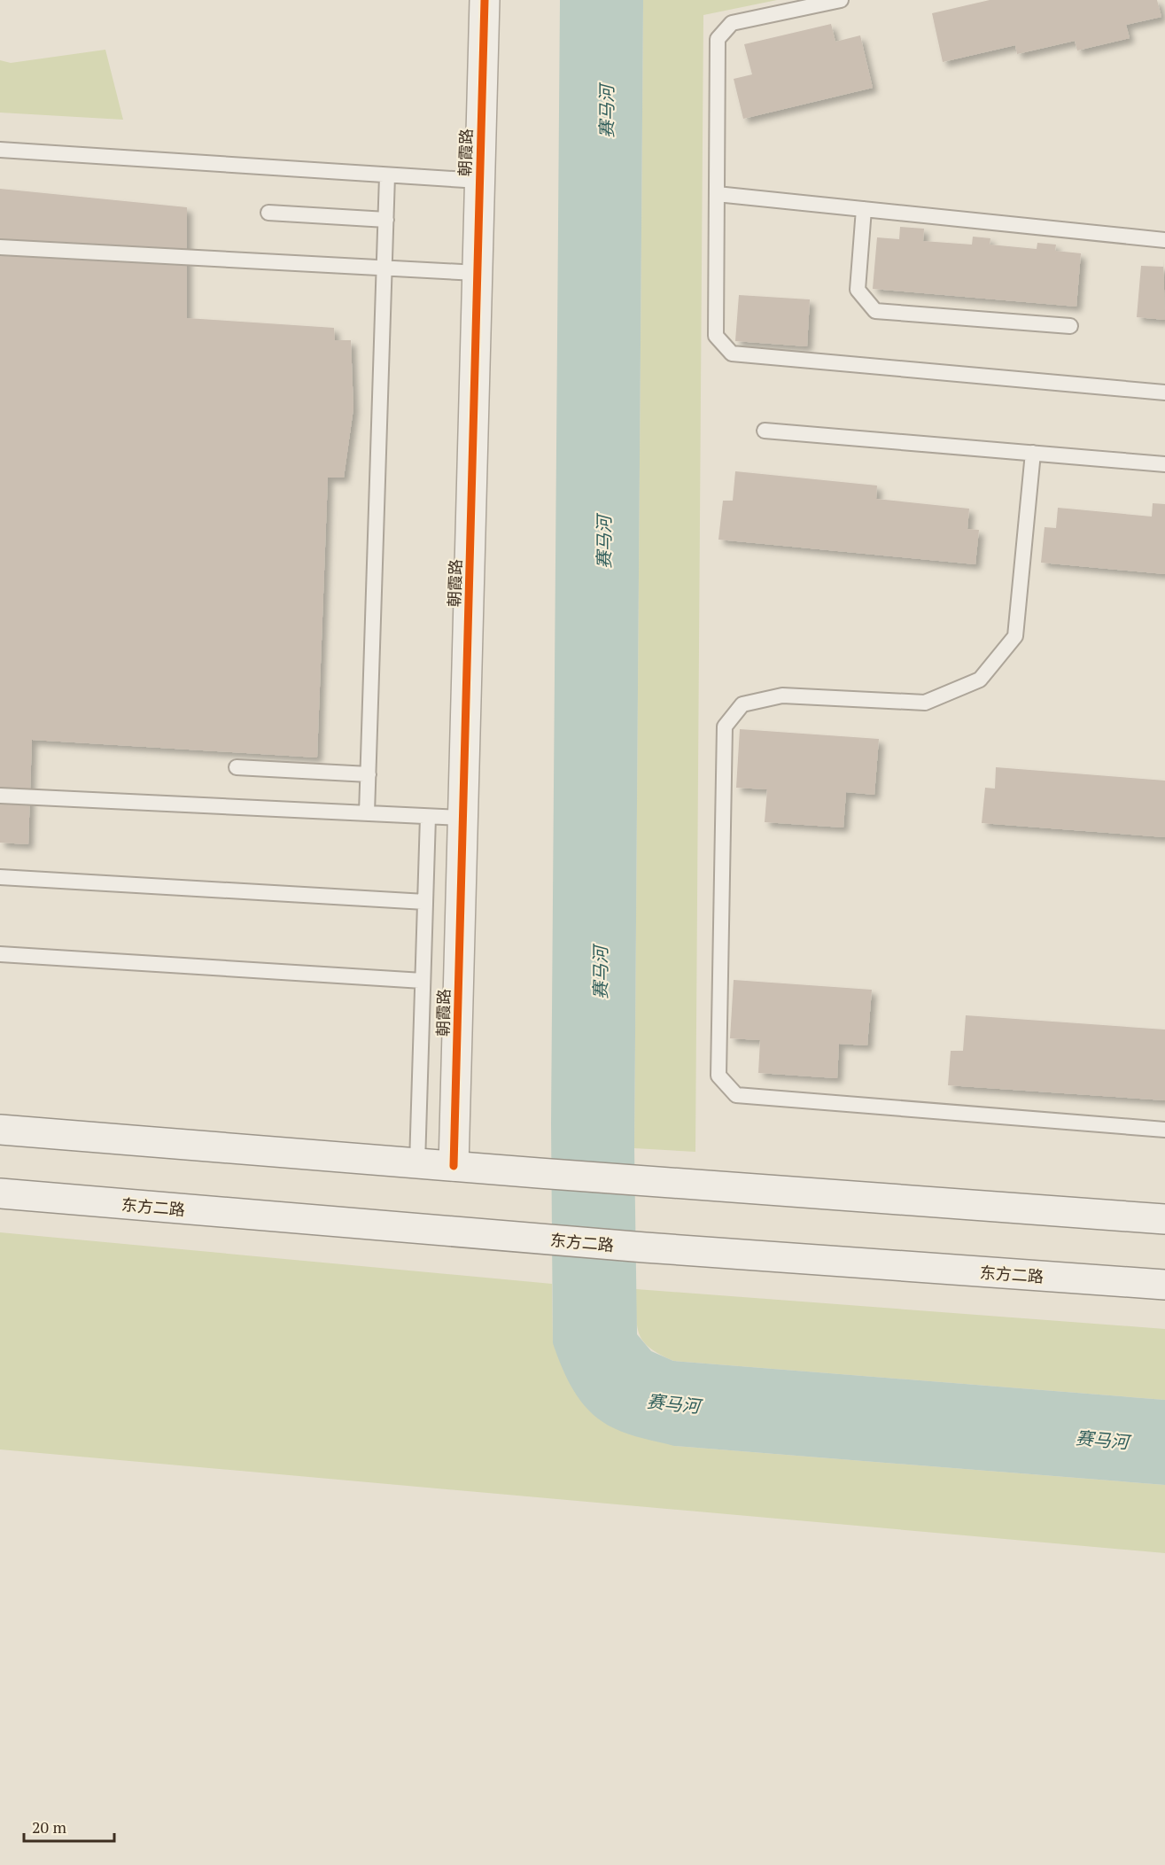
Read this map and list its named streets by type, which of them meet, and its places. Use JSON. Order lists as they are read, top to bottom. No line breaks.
{"streets":{"main road":["朝霞路","东方二路"]},"water":["赛马河"],"scale_bar":"20 m"}
